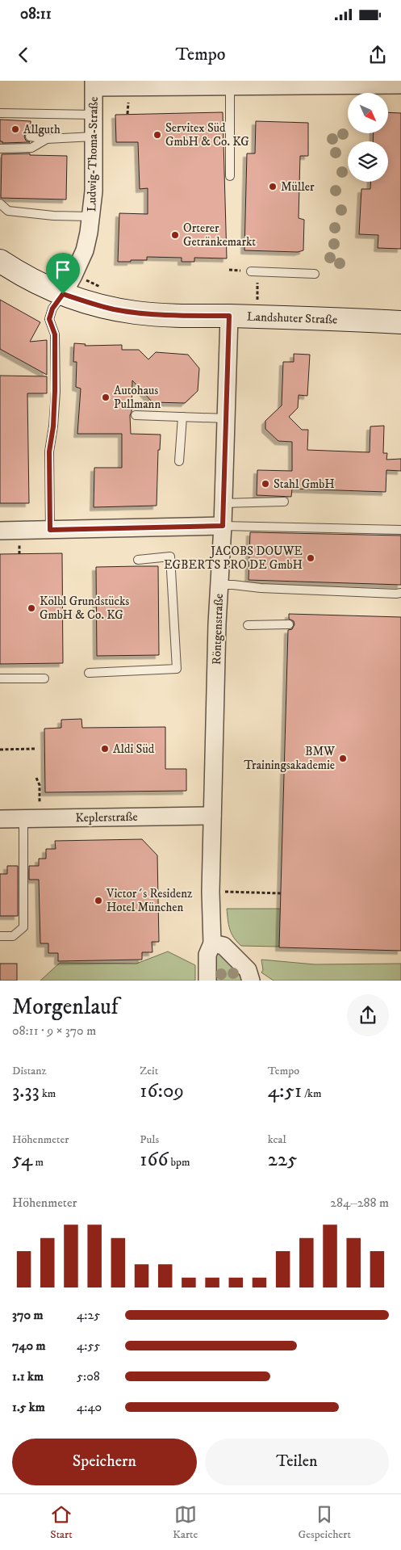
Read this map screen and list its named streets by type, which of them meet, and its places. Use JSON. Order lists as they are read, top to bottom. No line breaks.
{"streets":{"main road":["Landshuter Straße"],"street":["Ludwig-Thoma-Straße","Röntgenstraße","Keplerstraße"]},"crossings":[["Ludwig-Thoma-Straße","Landshuter Straße"],["Landshuter Straße","Röntgenstraße"],["Röntgenstraße","Keplerstraße"]],"places":["Allguth","Servitex Süd GmbH & Co. KG","Müller","Orterer Getränkemarkt","Autohaus Pullmann","Stahl GmbH","JACOBS DOUWE EGBERTS PRO DE GmbH","Kölbl Grundstücks GmbH & Co. KG","Aldi Süd","BMW Trainingsakademie","Victor´s Residenz Hotel München"],"north":"bottom right","page":{"status":"08:11","header":"Tempo","heading":["Morgenlauf","08:11 · 9 × 370 m"],"stats":[["Distanz","3.33 km"],["Zeit","16:09"],["Tempo","4:51 /km"],["Höhenmeter","54 m"],["Puls","166 bpm"],["kcal","225"]],"chart":["Höhenmeter","284–288 m"],"list":[{"name":"370 m","note":"4:25"},{"name":"740 m","note":"4:55"},{"name":"1.1 km","note":"5:08"},{"name":"1.5 km","note":"4:40"}],"buttons":["Speichern","Teilen"],"tabs":["Start","Karte","Gespeichert"]}}
